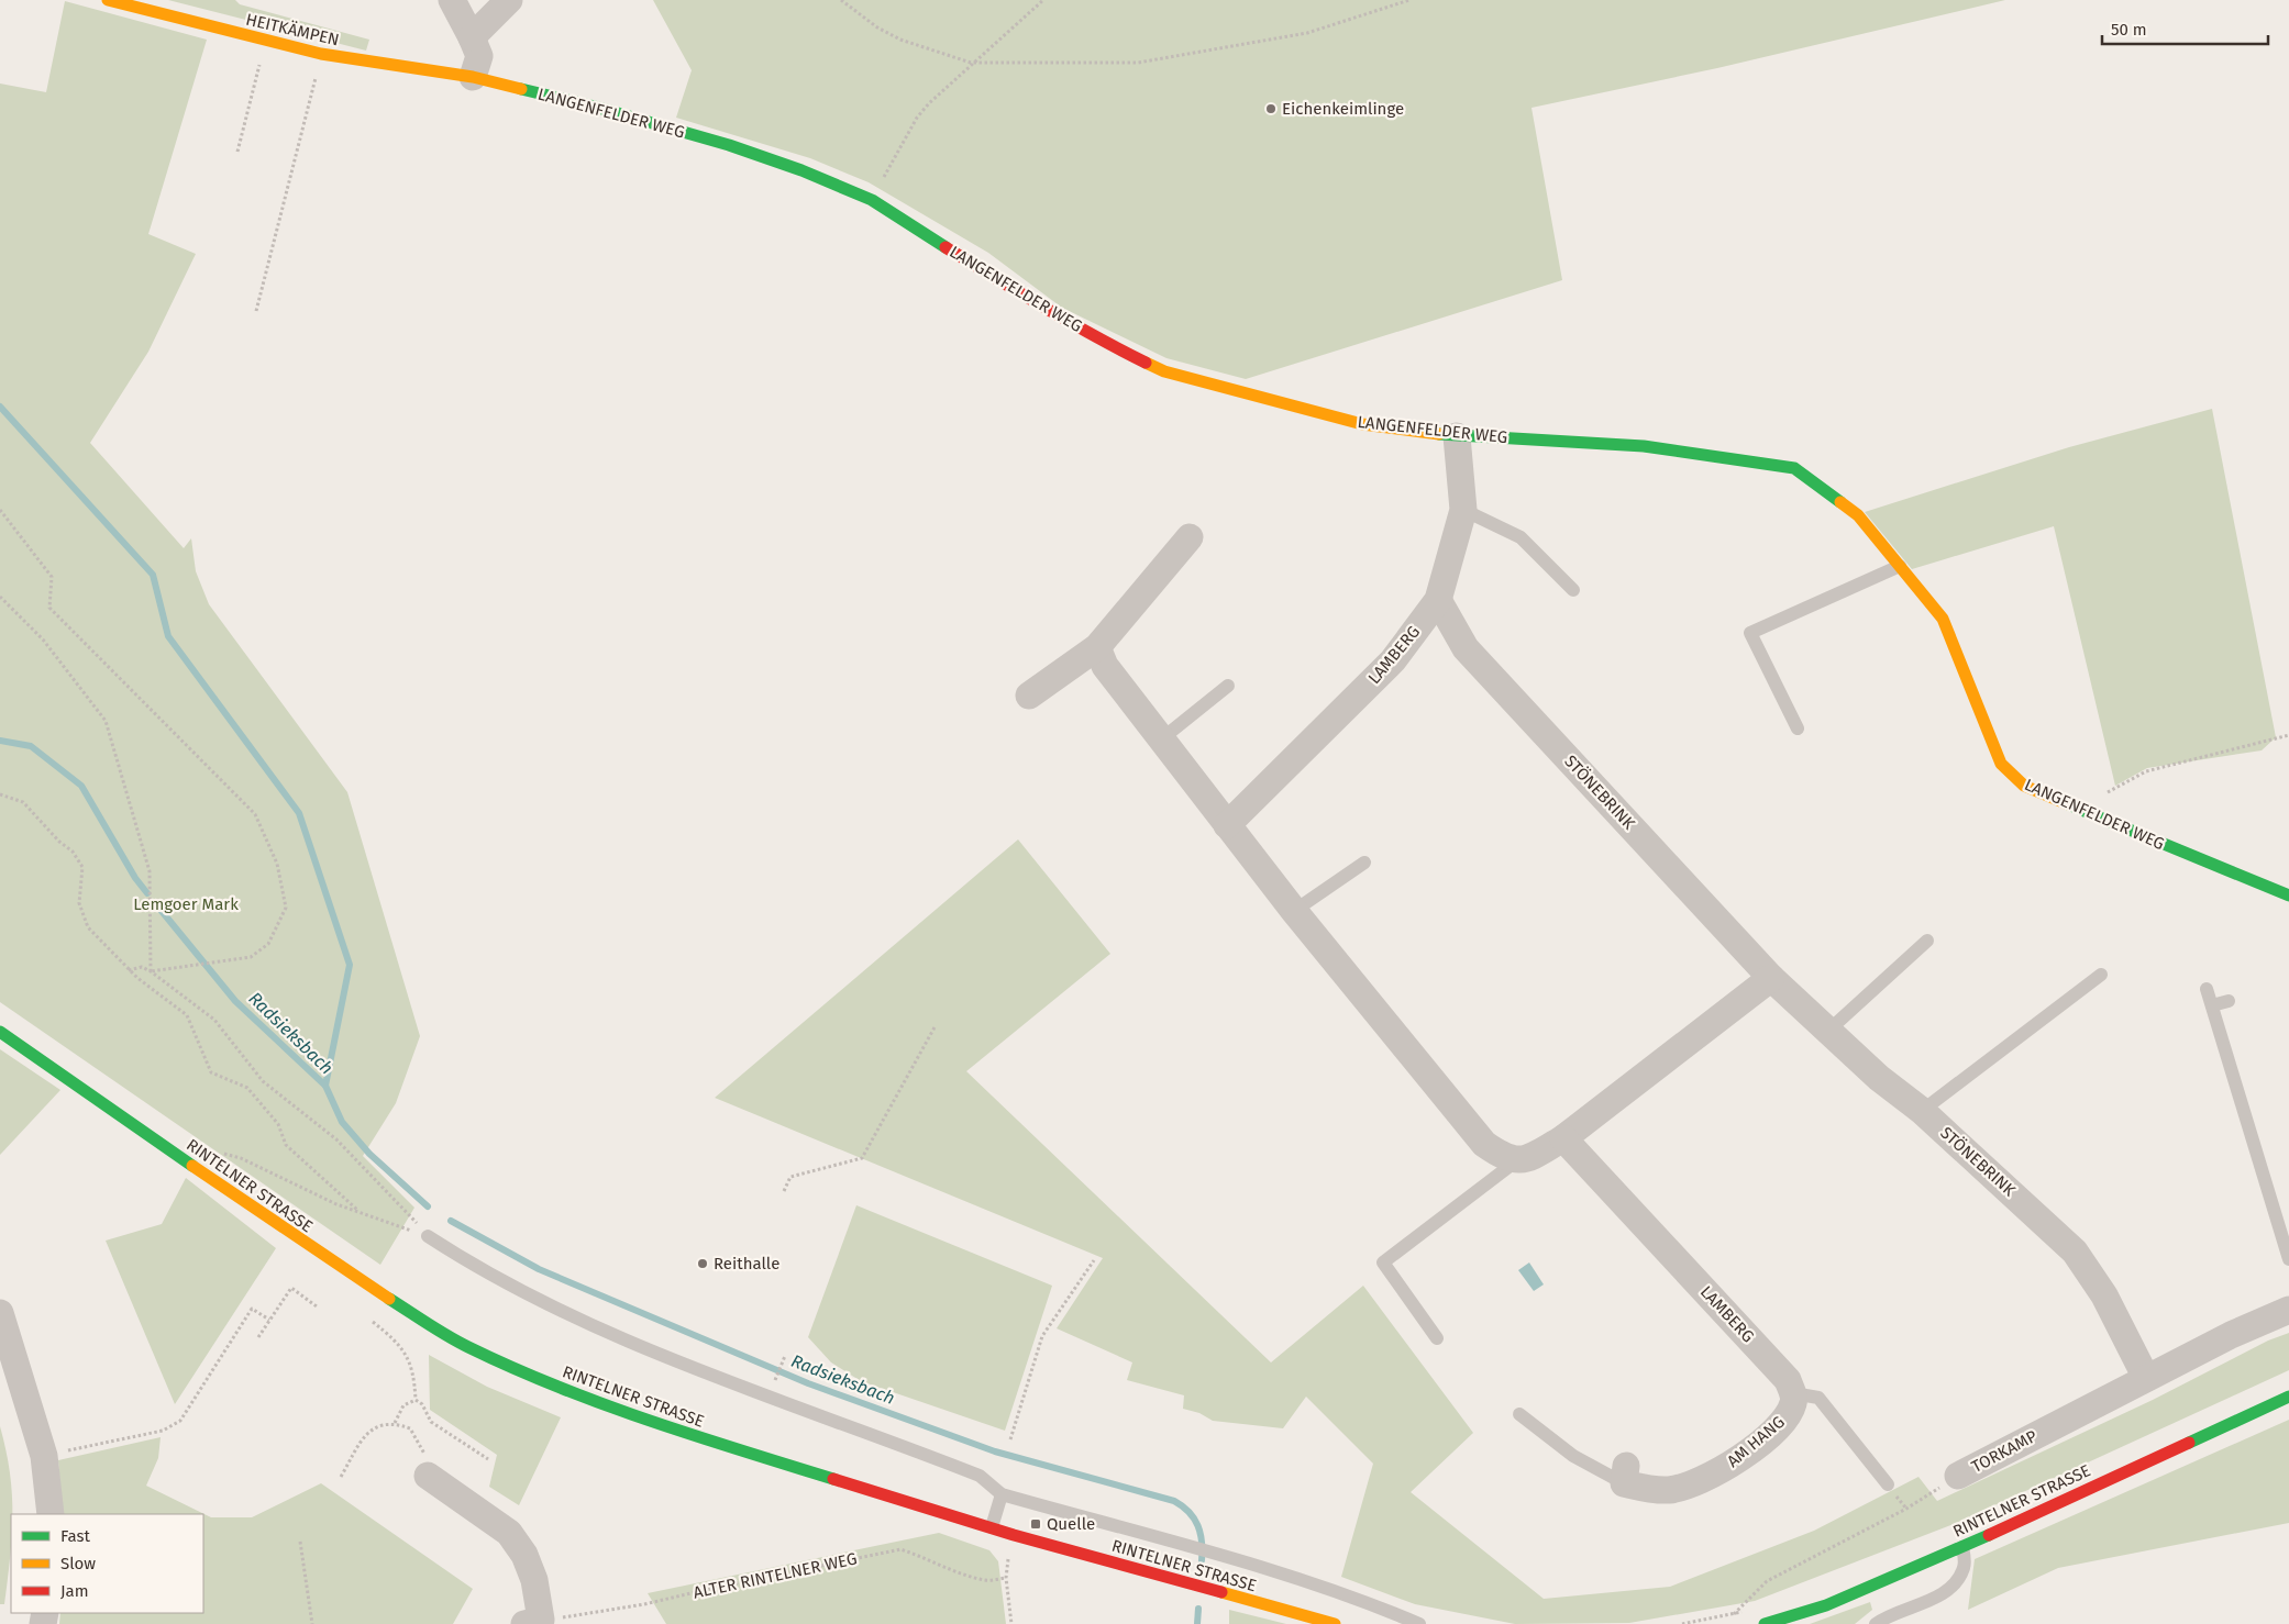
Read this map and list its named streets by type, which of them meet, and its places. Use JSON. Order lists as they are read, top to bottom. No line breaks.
{"streets":{"street":["HEITKÄMPEN","LANGENFELDER WEG","LAMBERG","STÖNEBRINK","RINTELNER STRASSE","AM HANG","TORKAMP"],"path":["ALTER RINTELNER WEG"]},"crossings":[["HEITKÄMPEN","LANGENFELDER WEG"],["LANGENFELDER WEG","LAMBERG"],["LAMBERG","STÖNEBRINK"],["LAMBERG","AM HANG"],["STÖNEBRINK","TORKAMP"]],"water":["Radsieksbach"],"parks":["Lemgoer Mark"],"places":{"other":["Eichenkeimlinge","Reithalle"],"transit":["Quelle"]},"legend":["Fast","Slow","Jam"],"scale_bar":"50 m"}
